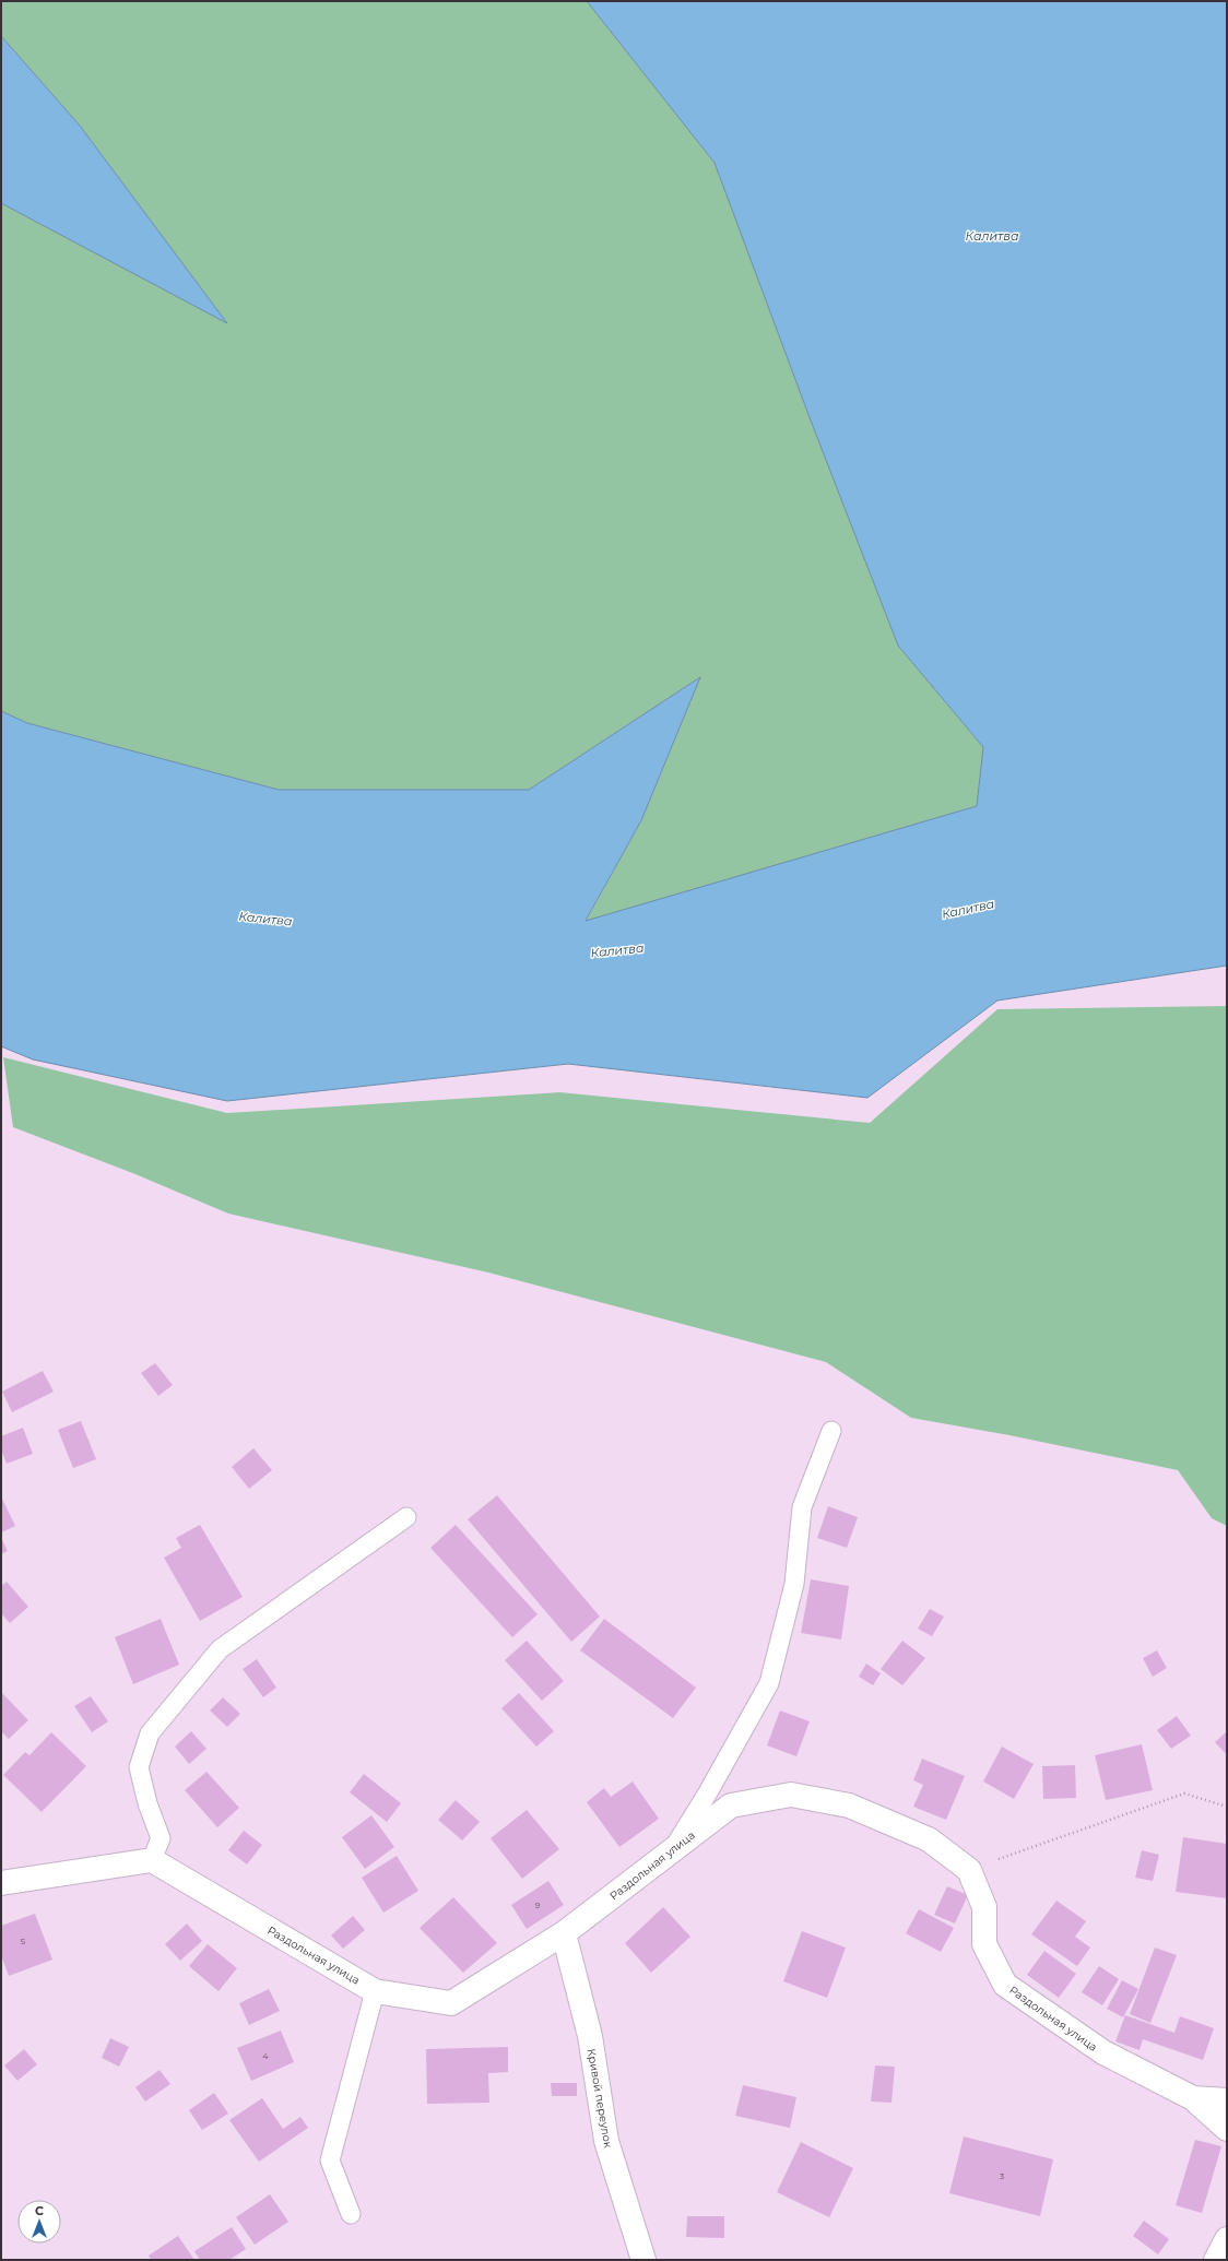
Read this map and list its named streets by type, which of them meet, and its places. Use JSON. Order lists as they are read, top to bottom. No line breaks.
{"streets":{"street":["Раздольная улица","Кривой переулок"]},"crossings":[["Раздольная улица","Кривой переулок"]],"water":["Калитва"],"house_numbers":["9","5","4","3"],"north":"top"}
